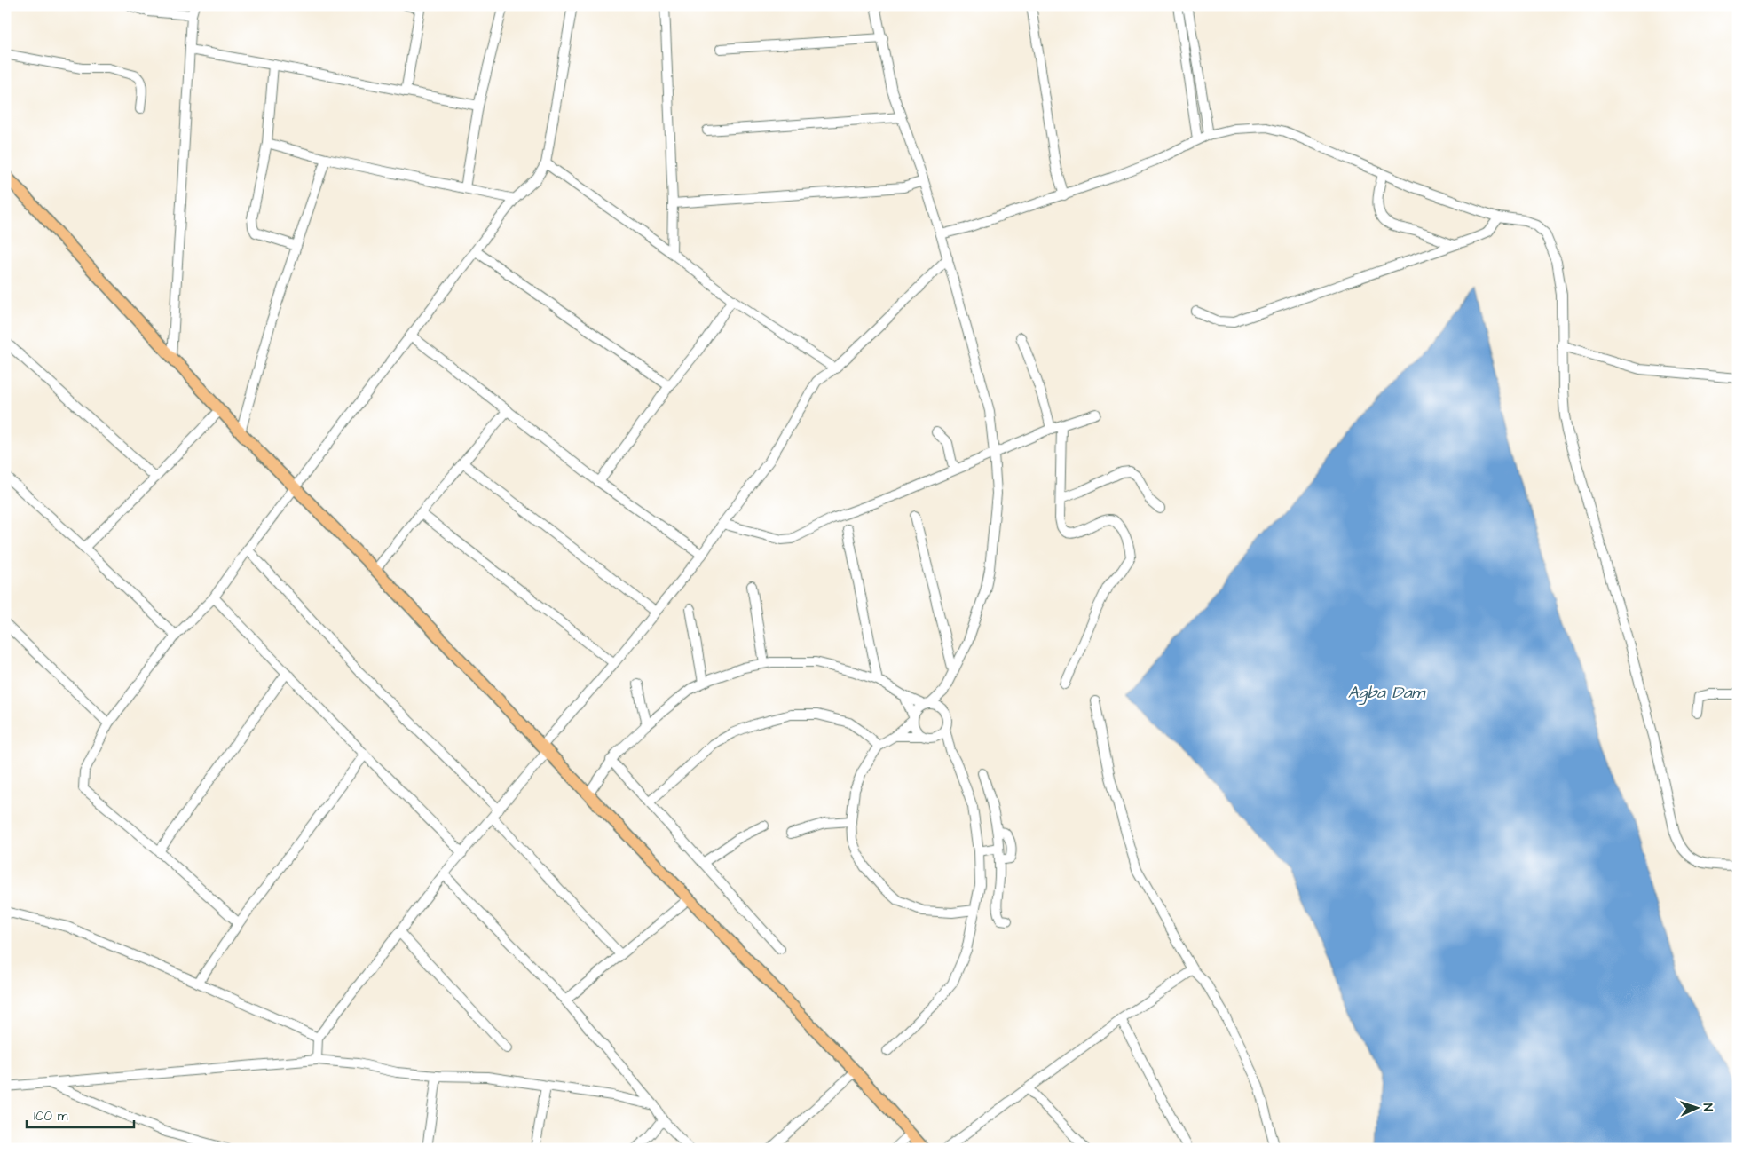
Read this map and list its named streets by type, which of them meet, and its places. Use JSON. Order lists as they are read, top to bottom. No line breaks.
{"water":["Agba Dam"],"scale_bar":"100 m","north":"right"}
